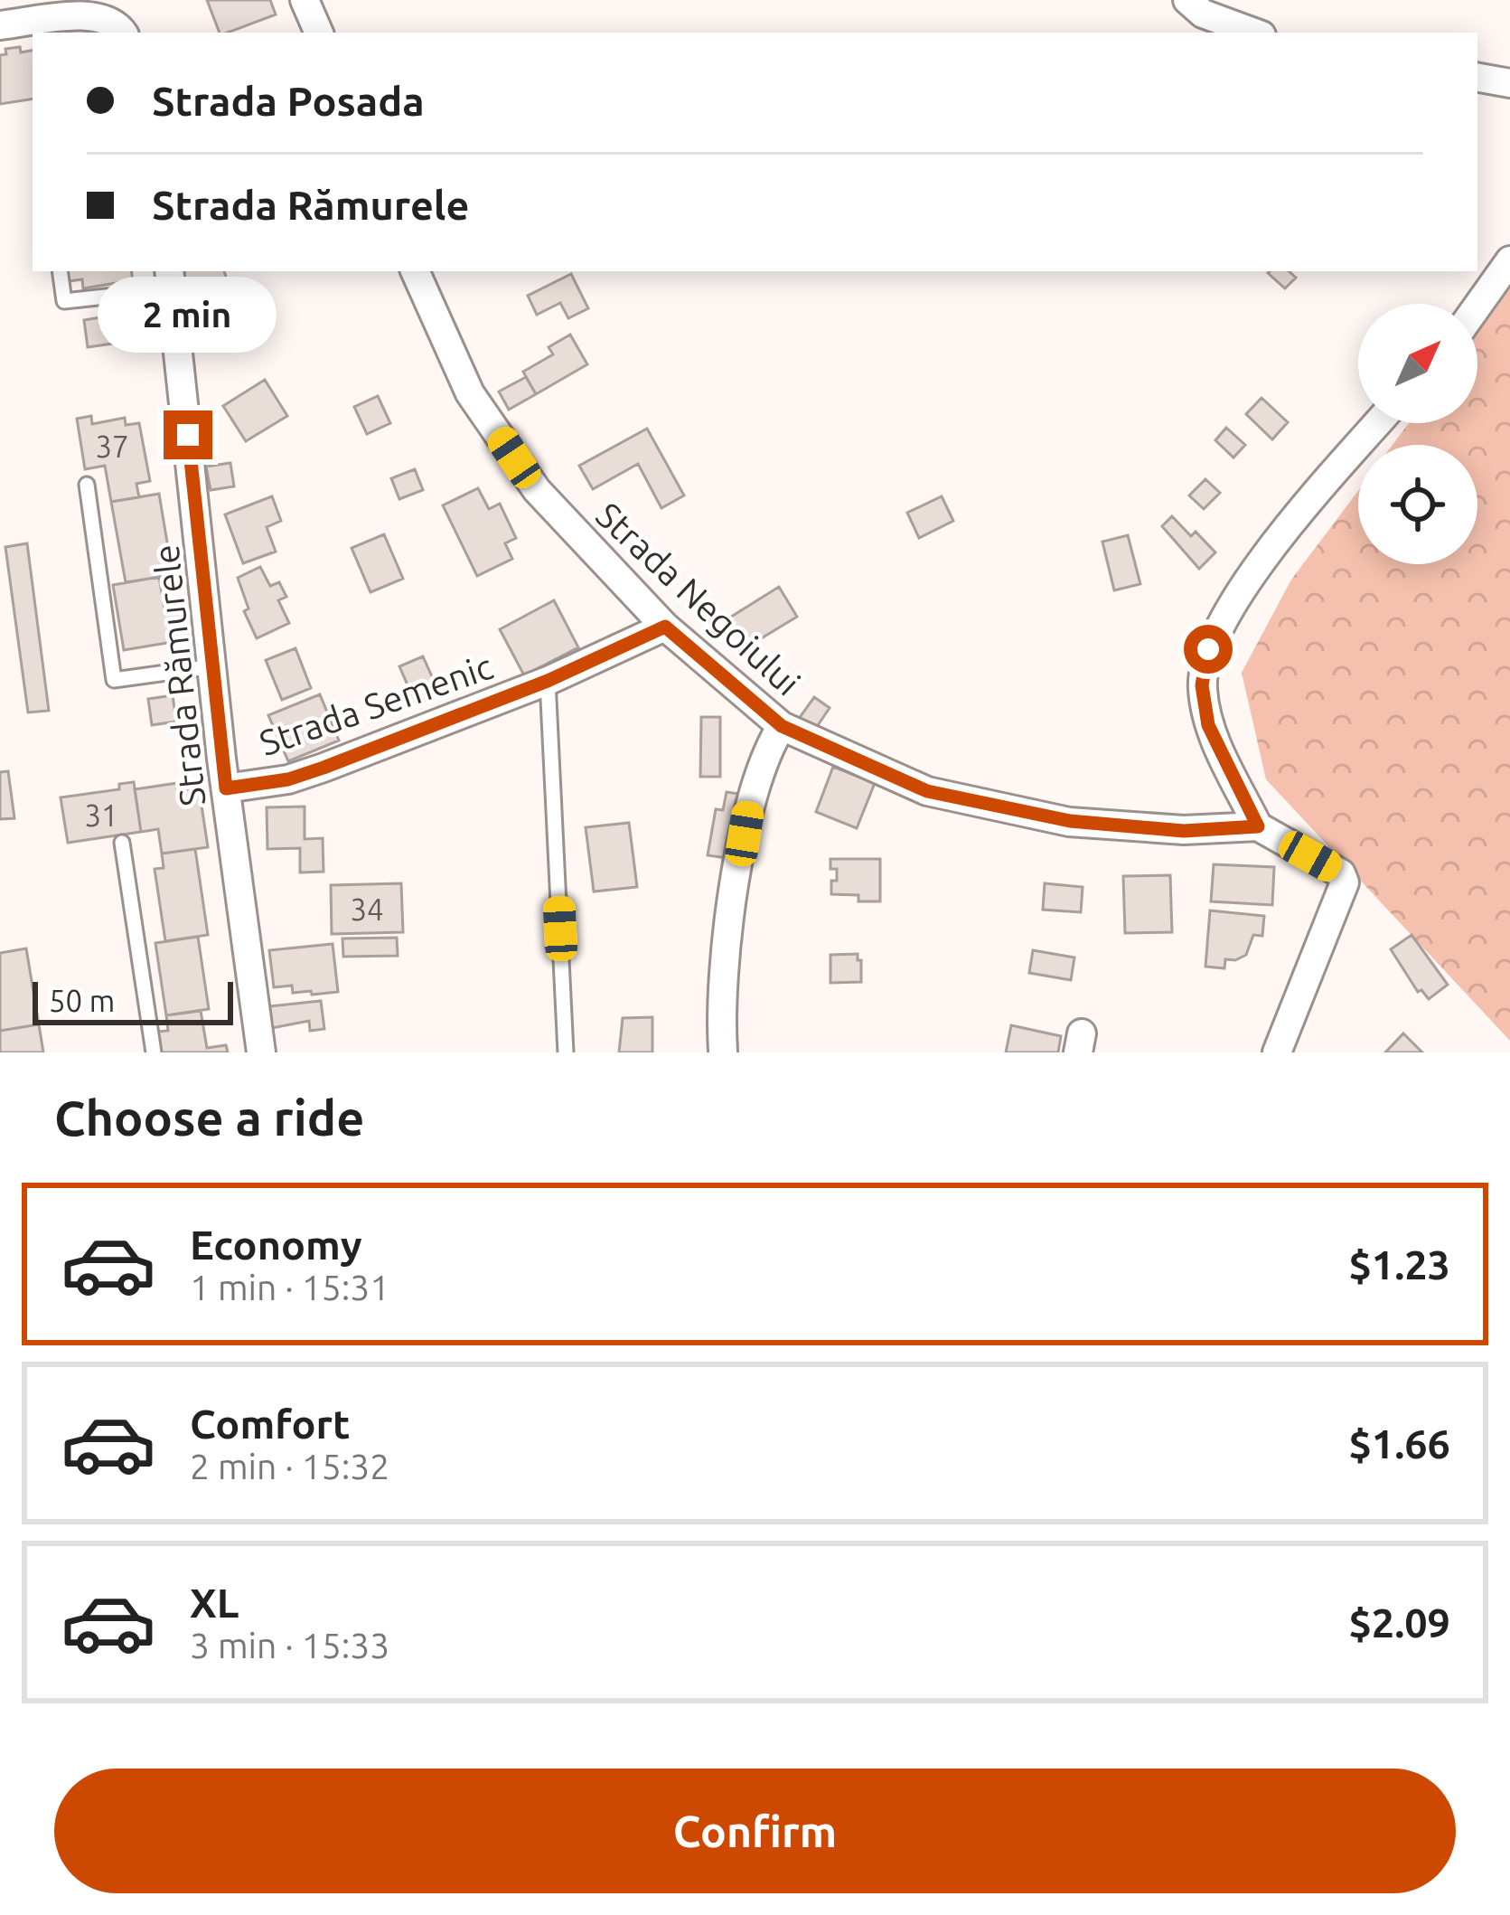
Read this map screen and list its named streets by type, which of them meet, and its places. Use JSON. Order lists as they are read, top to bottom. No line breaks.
{"streets":{"street":["Strada Negoiului","Strada Rămurele","Strada Semenic"]},"crossings":[["Strada Negoiului","Strada Semenic"],["Strada Rămurele","Strada Semenic"]],"house_numbers":["37","31","34"],"scale_bar":"50 m","north":"top right","page":{"banner":["Strada Posada","Strada Rămurele"],"bubble":"2 min","scale":"50 m","heading":"Choose a ride","list":[{"name":"Economy","note":"1 min · 15:31","value":"$1.23"},{"name":"Comfort","note":"2 min · 15:32","value":"$1.66"},{"name":"XL","note":"3 min · 15:33","value":"$2.09"}],"buttons":"Confirm"}}
